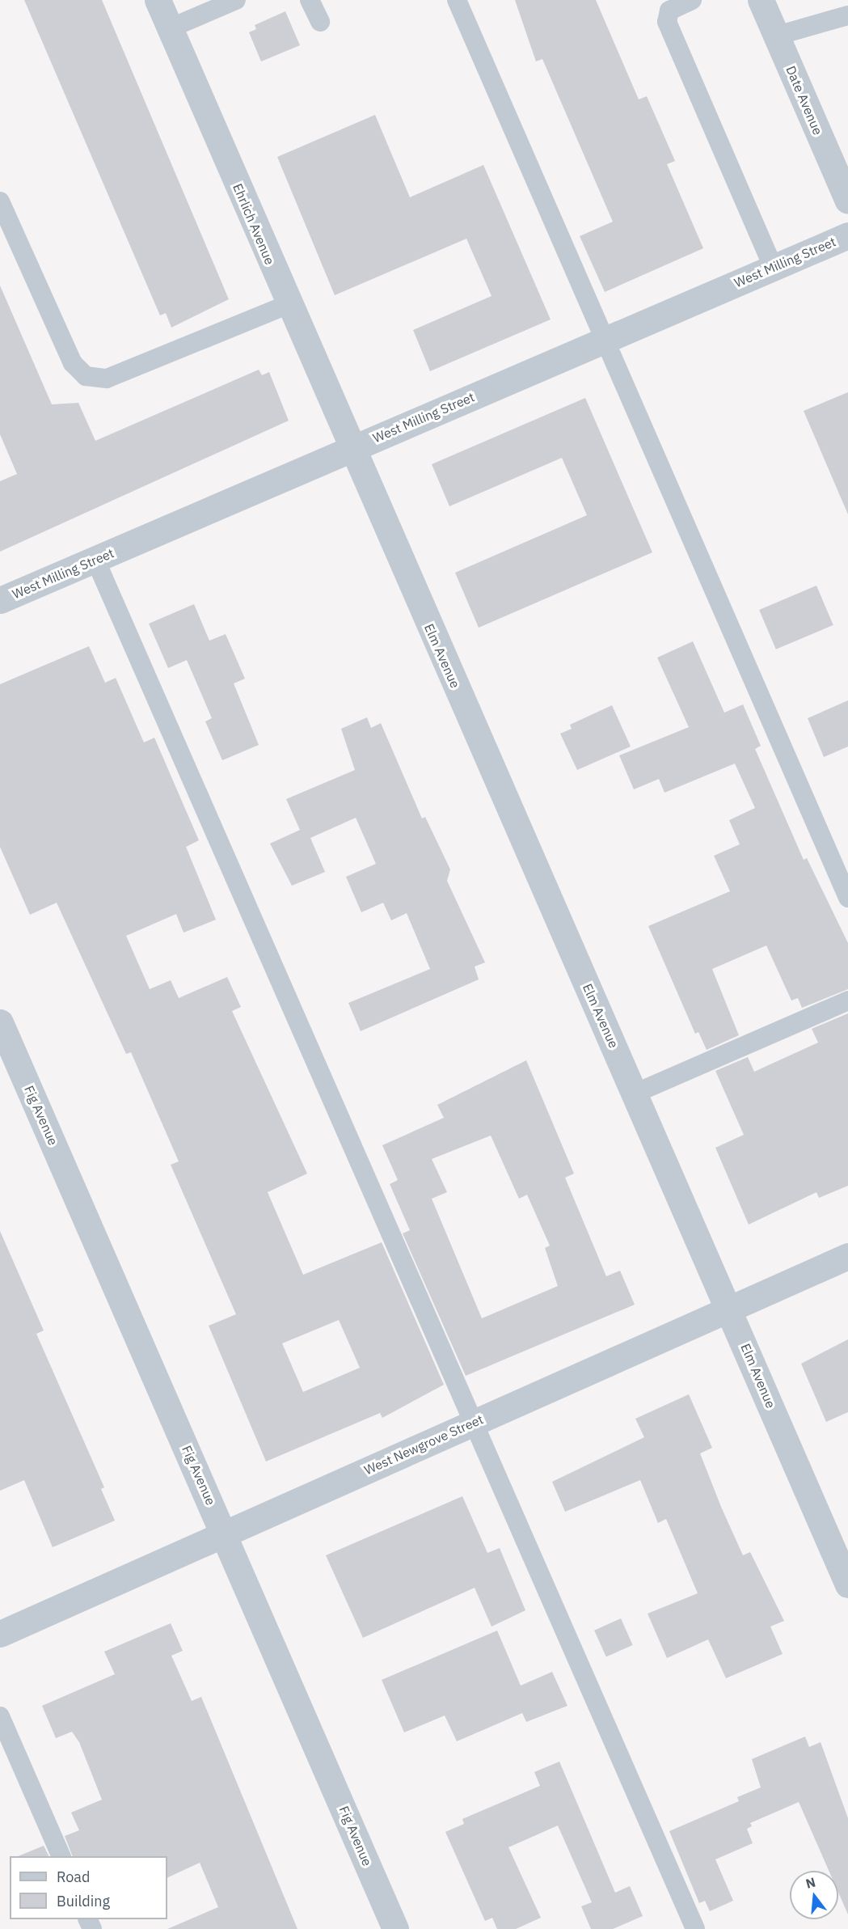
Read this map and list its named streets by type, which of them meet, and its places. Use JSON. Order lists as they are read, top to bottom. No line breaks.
{"streets":{"street":["Date Avenue","Ehrlich Avenue","West Milling Street","Elm Avenue","Fig Avenue","West Newgrove Street"]},"crossings":[["Ehrlich Avenue","West Milling Street"],["Ehrlich Avenue","Elm Avenue"],["West Milling Street","Elm Avenue"],["Elm Avenue","West Newgrove Street"],["Fig Avenue","West Newgrove Street"]],"legend":["Road","Building"],"north":"top"}
